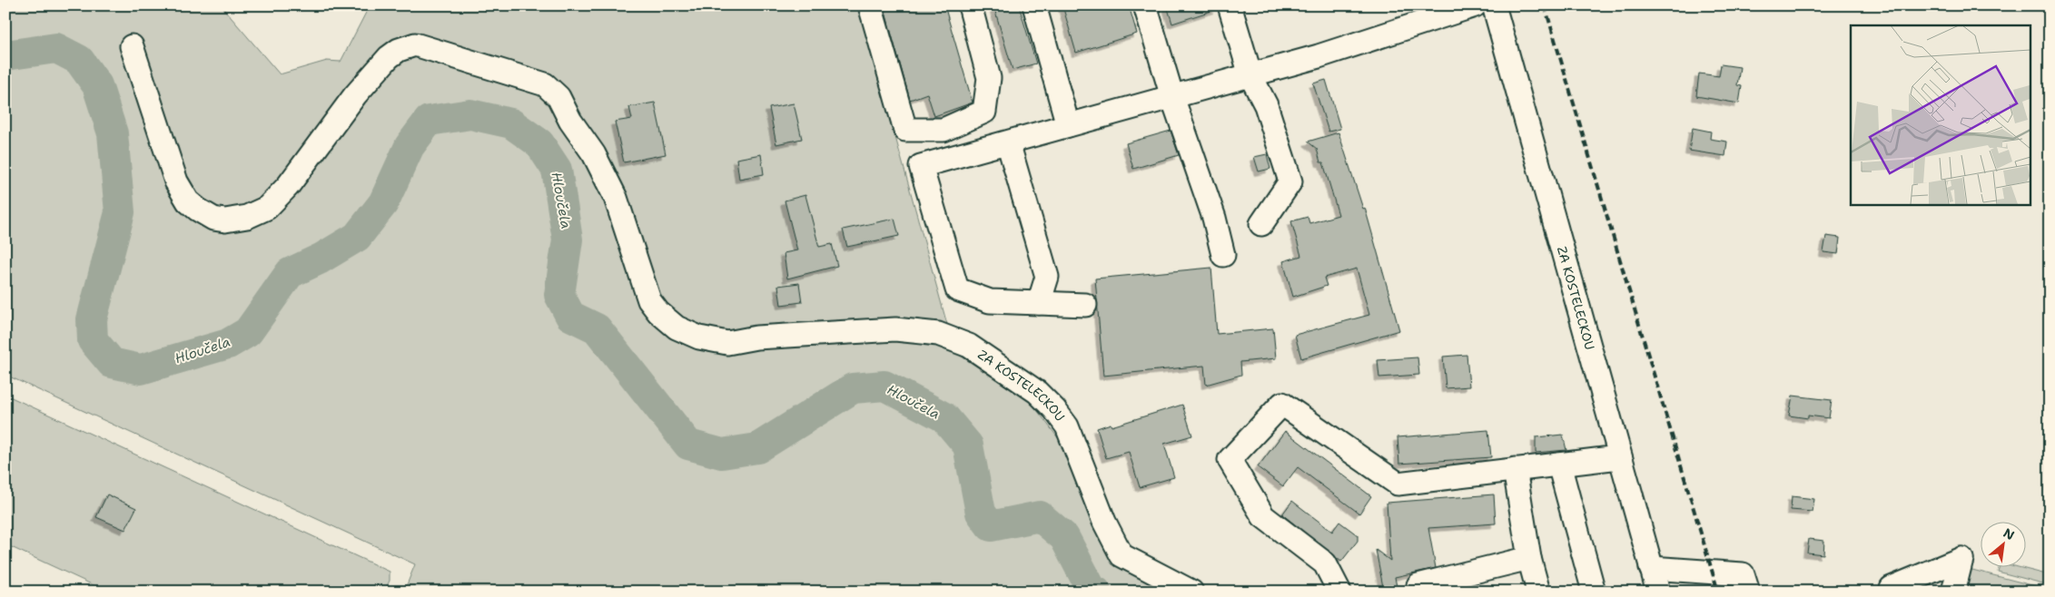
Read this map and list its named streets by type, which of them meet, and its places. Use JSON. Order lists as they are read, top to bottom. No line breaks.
{"streets":{"street":["ZA KOSTELECKOU"]},"water":["Hloučela"],"north":"top right"}
